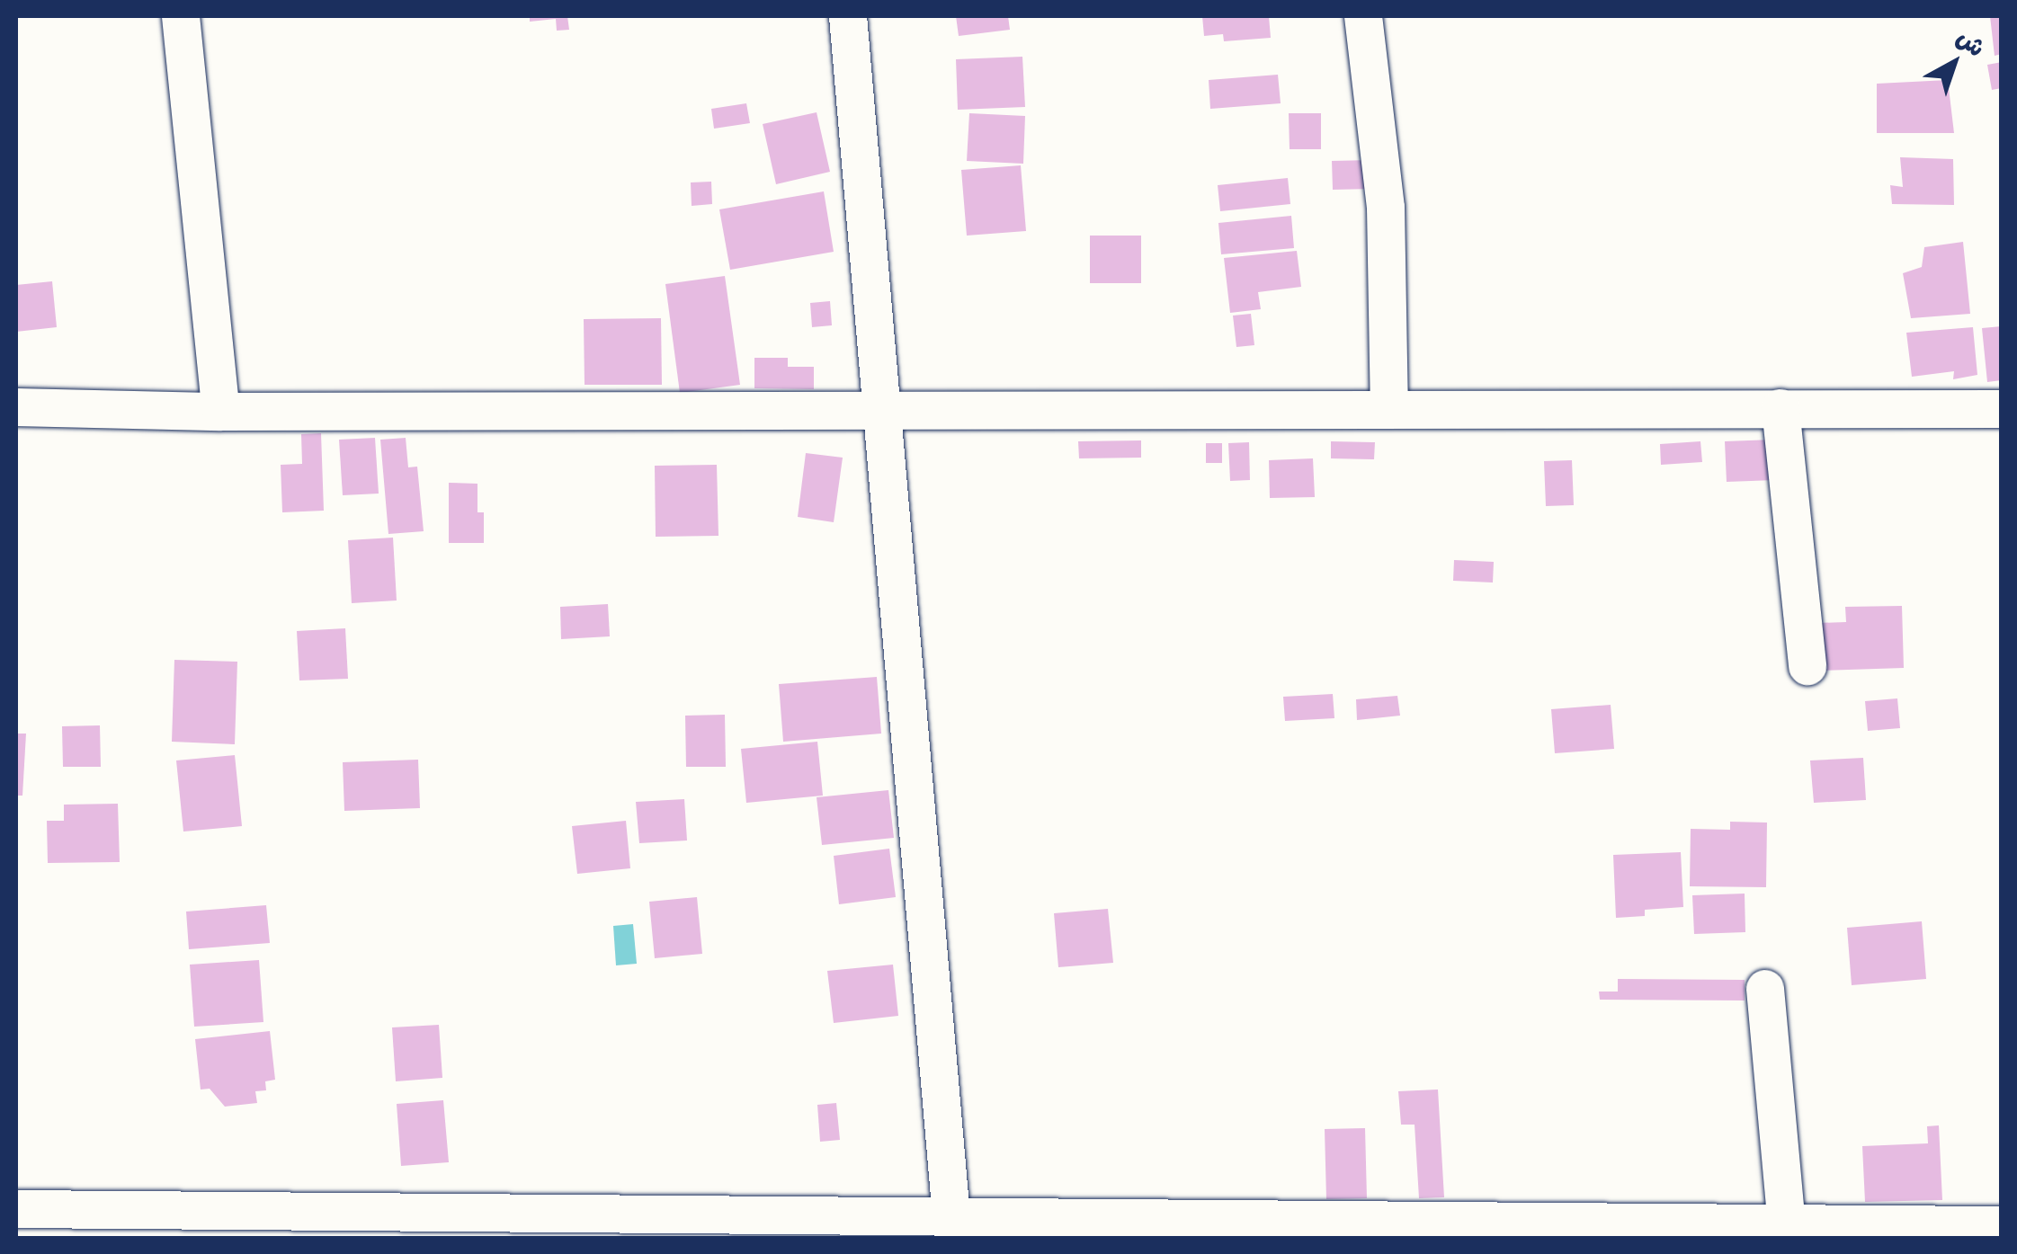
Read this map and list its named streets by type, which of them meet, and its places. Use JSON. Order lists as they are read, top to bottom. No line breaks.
{"north":"top right"}
